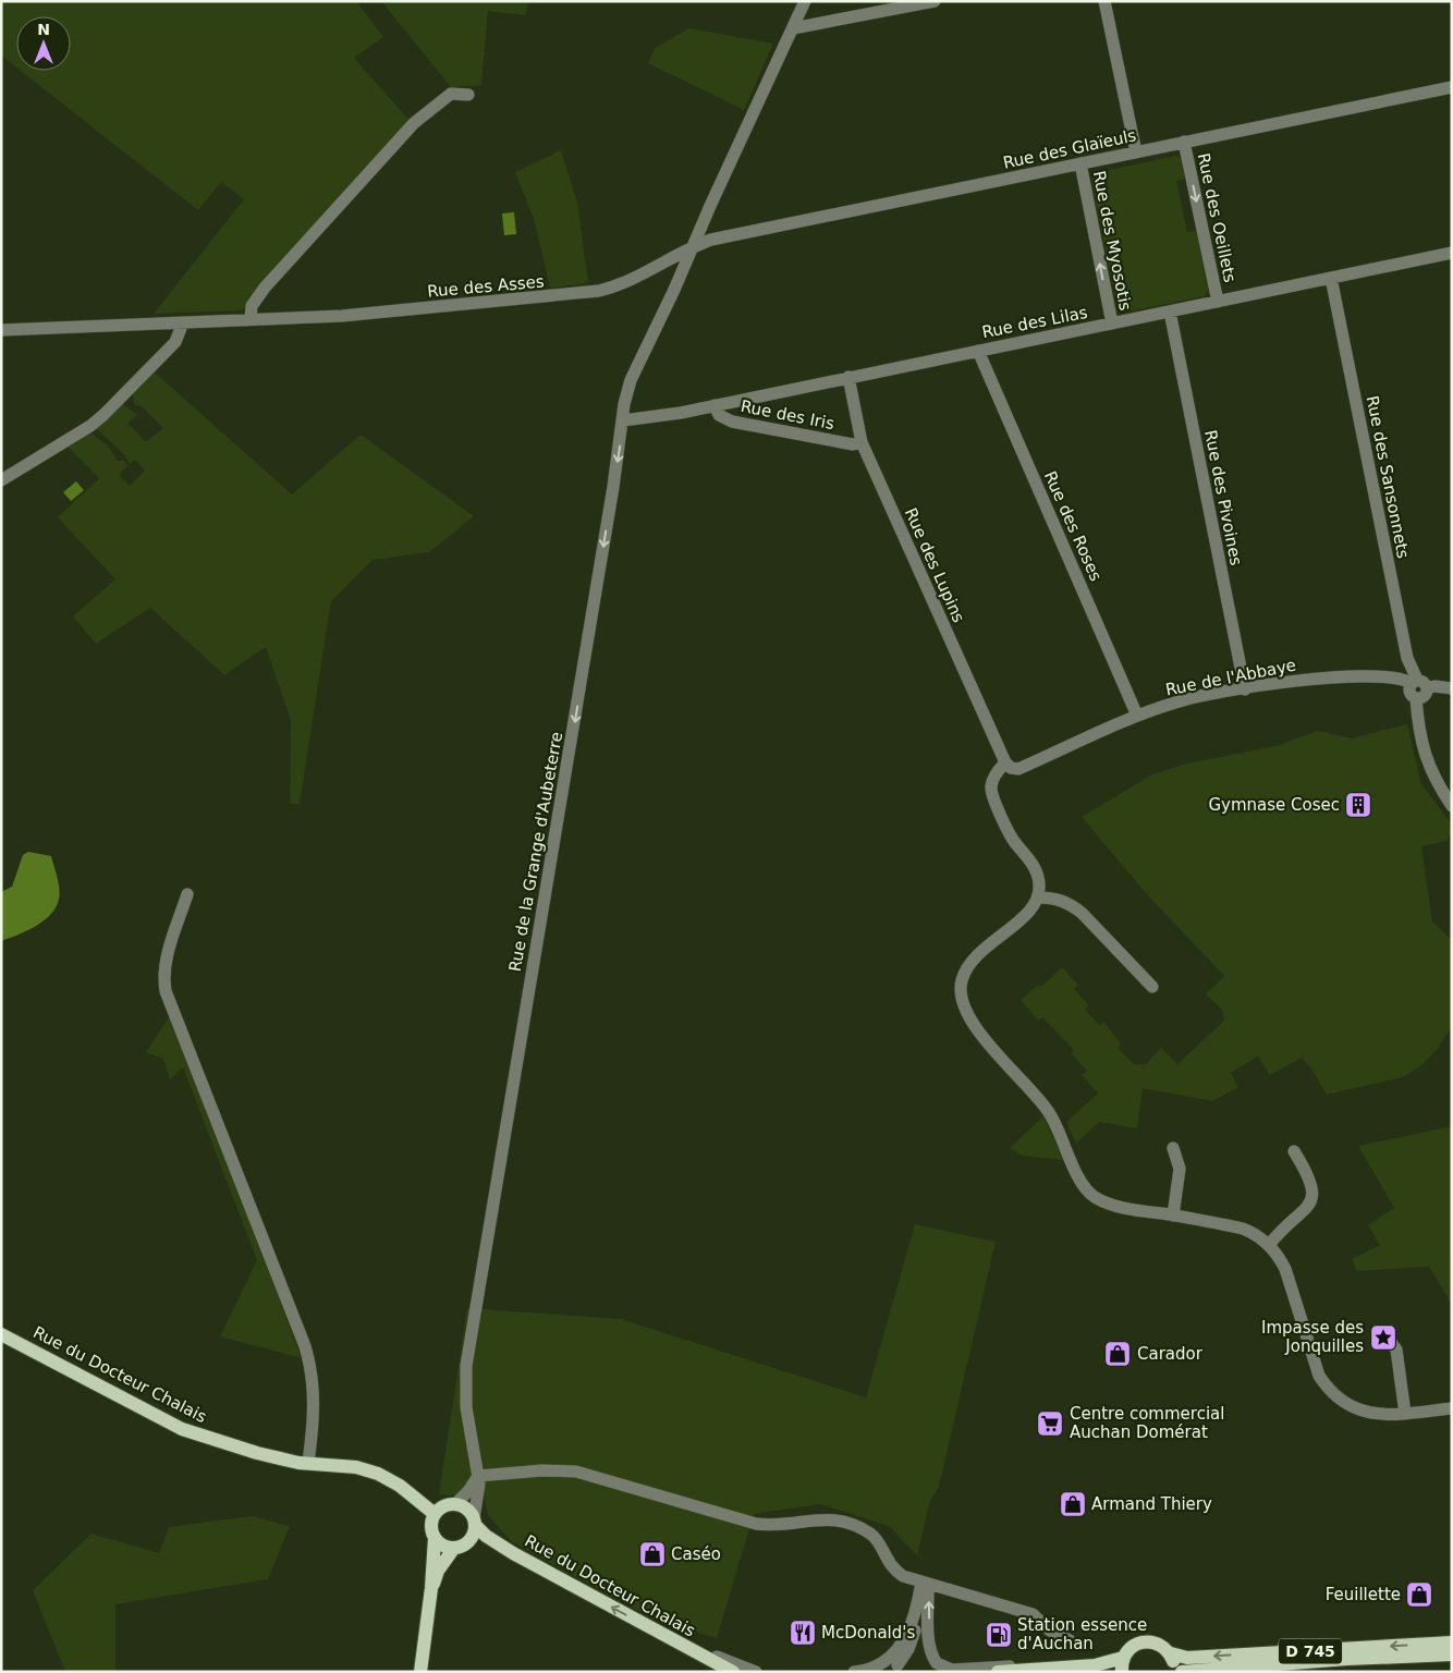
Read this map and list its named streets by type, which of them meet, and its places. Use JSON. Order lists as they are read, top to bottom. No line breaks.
{"streets":{"main road":["Rue du Docteur Chalais","D 745"],"street":["Rue des Glaïeuls","Rue des Oeillets","Rue des Myosotis","Rue des Asses","Rue des Lilas","Rue des Iris","Rue des Sansonnets","Rue des Pivoines","Rue des Roses","Rue des Lupins","Rue de l'Abbaye","Rue de la Grange d'Aubeterre"]},"crossings":[["Rue des Glaïeuls","Rue des Oeillets"],["Rue des Glaïeuls","Rue des Myosotis"],["Rue des Glaïeuls","Rue des Asses"],["Rue des Glaïeuls","Rue de la Grange d'Aubeterre"],["Rue des Oeillets","Rue des Lilas"],["Rue des Myosotis","Rue des Lilas"],["Rue des Asses","Rue de la Grange d'Aubeterre"],["Rue des Lilas","Rue des Iris"],["Rue des Lilas","Rue des Sansonnets"],["Rue des Lilas","Rue des Pivoines"],["Rue des Lilas","Rue des Roses"],["Rue des Lilas","Rue des Lupins"],["Rue des Lilas","Rue de la Grange d'Aubeterre"],["Rue des Iris","Rue des Lupins"],["Rue des Sansonnets","Rue de l'Abbaye"],["Rue des Pivoines","Rue de l'Abbaye"],["Rue des Roses","Rue de l'Abbaye"],["Rue des Lupins","Rue de l'Abbaye"],["Rue de la Grange d'Aubeterre","Rue du Docteur Chalais"]],"one_way":["Rue des Oeillets","Rue des Myosotis","Rue de la Grange d'Aubeterre"],"places":{"building":["Gymnase Cosec"],"place":["Impasse des Jonquilles"],"shop":["Carador","Armand Thiery","Caséo","Feuillette"],"supermarket":["Centre commercial Auchan Domérat"],"restaurant":["McDonald's"],"fuel station":["Station essence d'Auchan"]},"north":"top"}
